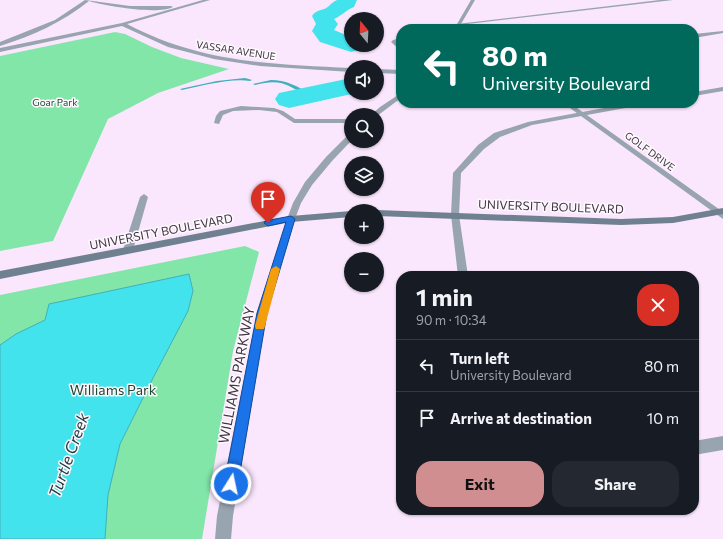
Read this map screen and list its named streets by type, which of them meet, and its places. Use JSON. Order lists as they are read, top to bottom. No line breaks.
{"streets":{"street":["VASSAR AVENUE","GOLF DRIVE","UNIVERSITY BOULEVARD","WILLIAMS PARKWAY"]},"crossings":[["GOLF DRIVE","UNIVERSITY BOULEVARD"],["UNIVERSITY BOULEVARD","WILLIAMS PARKWAY"]],"water":["Turtle Creek"],"parks":["Goar Park","Williams Park"],"north":"top","page":{"map_buttons":["+","−"],"turn":["80 m","University Boulevard"],"heading":["1 min","90 m · 10:34"],"list":[{"name":"Turn left","note":"University Boulevard","value":"80 m"},{"name":"Arrive at destination","value":"10 m"}],"buttons":["Exit","Share"]}}
